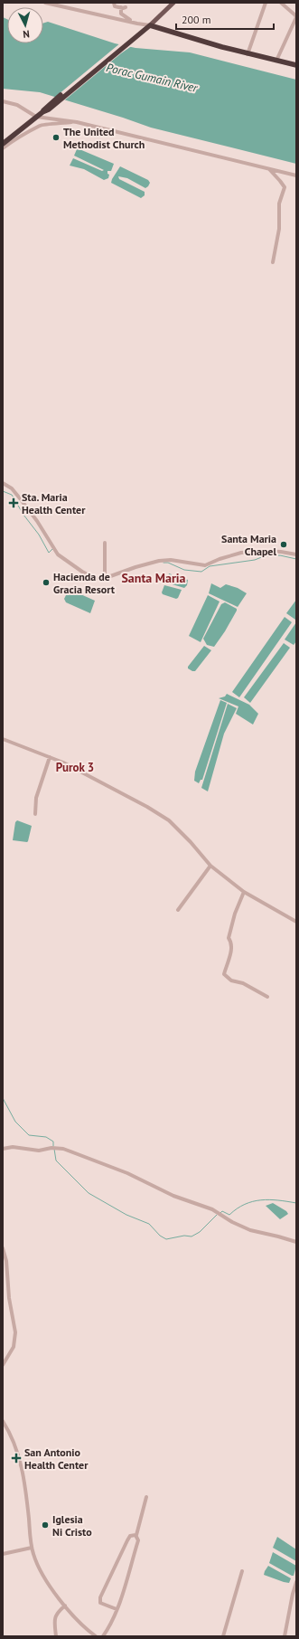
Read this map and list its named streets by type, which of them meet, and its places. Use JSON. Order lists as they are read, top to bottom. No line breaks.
{"districts":["Santa Maria","Purok 3"],"water":["Porac Gumain River"],"places":{"other":["The United Methodist Church","Santa Maria Chapel","Hacienda de Gracia Resort","Iglesia Ni Cristo"],"health":["Sta. Maria Health Center","San Antonio Health Center"]},"scale_bar":"200 m","north":"bottom"}
